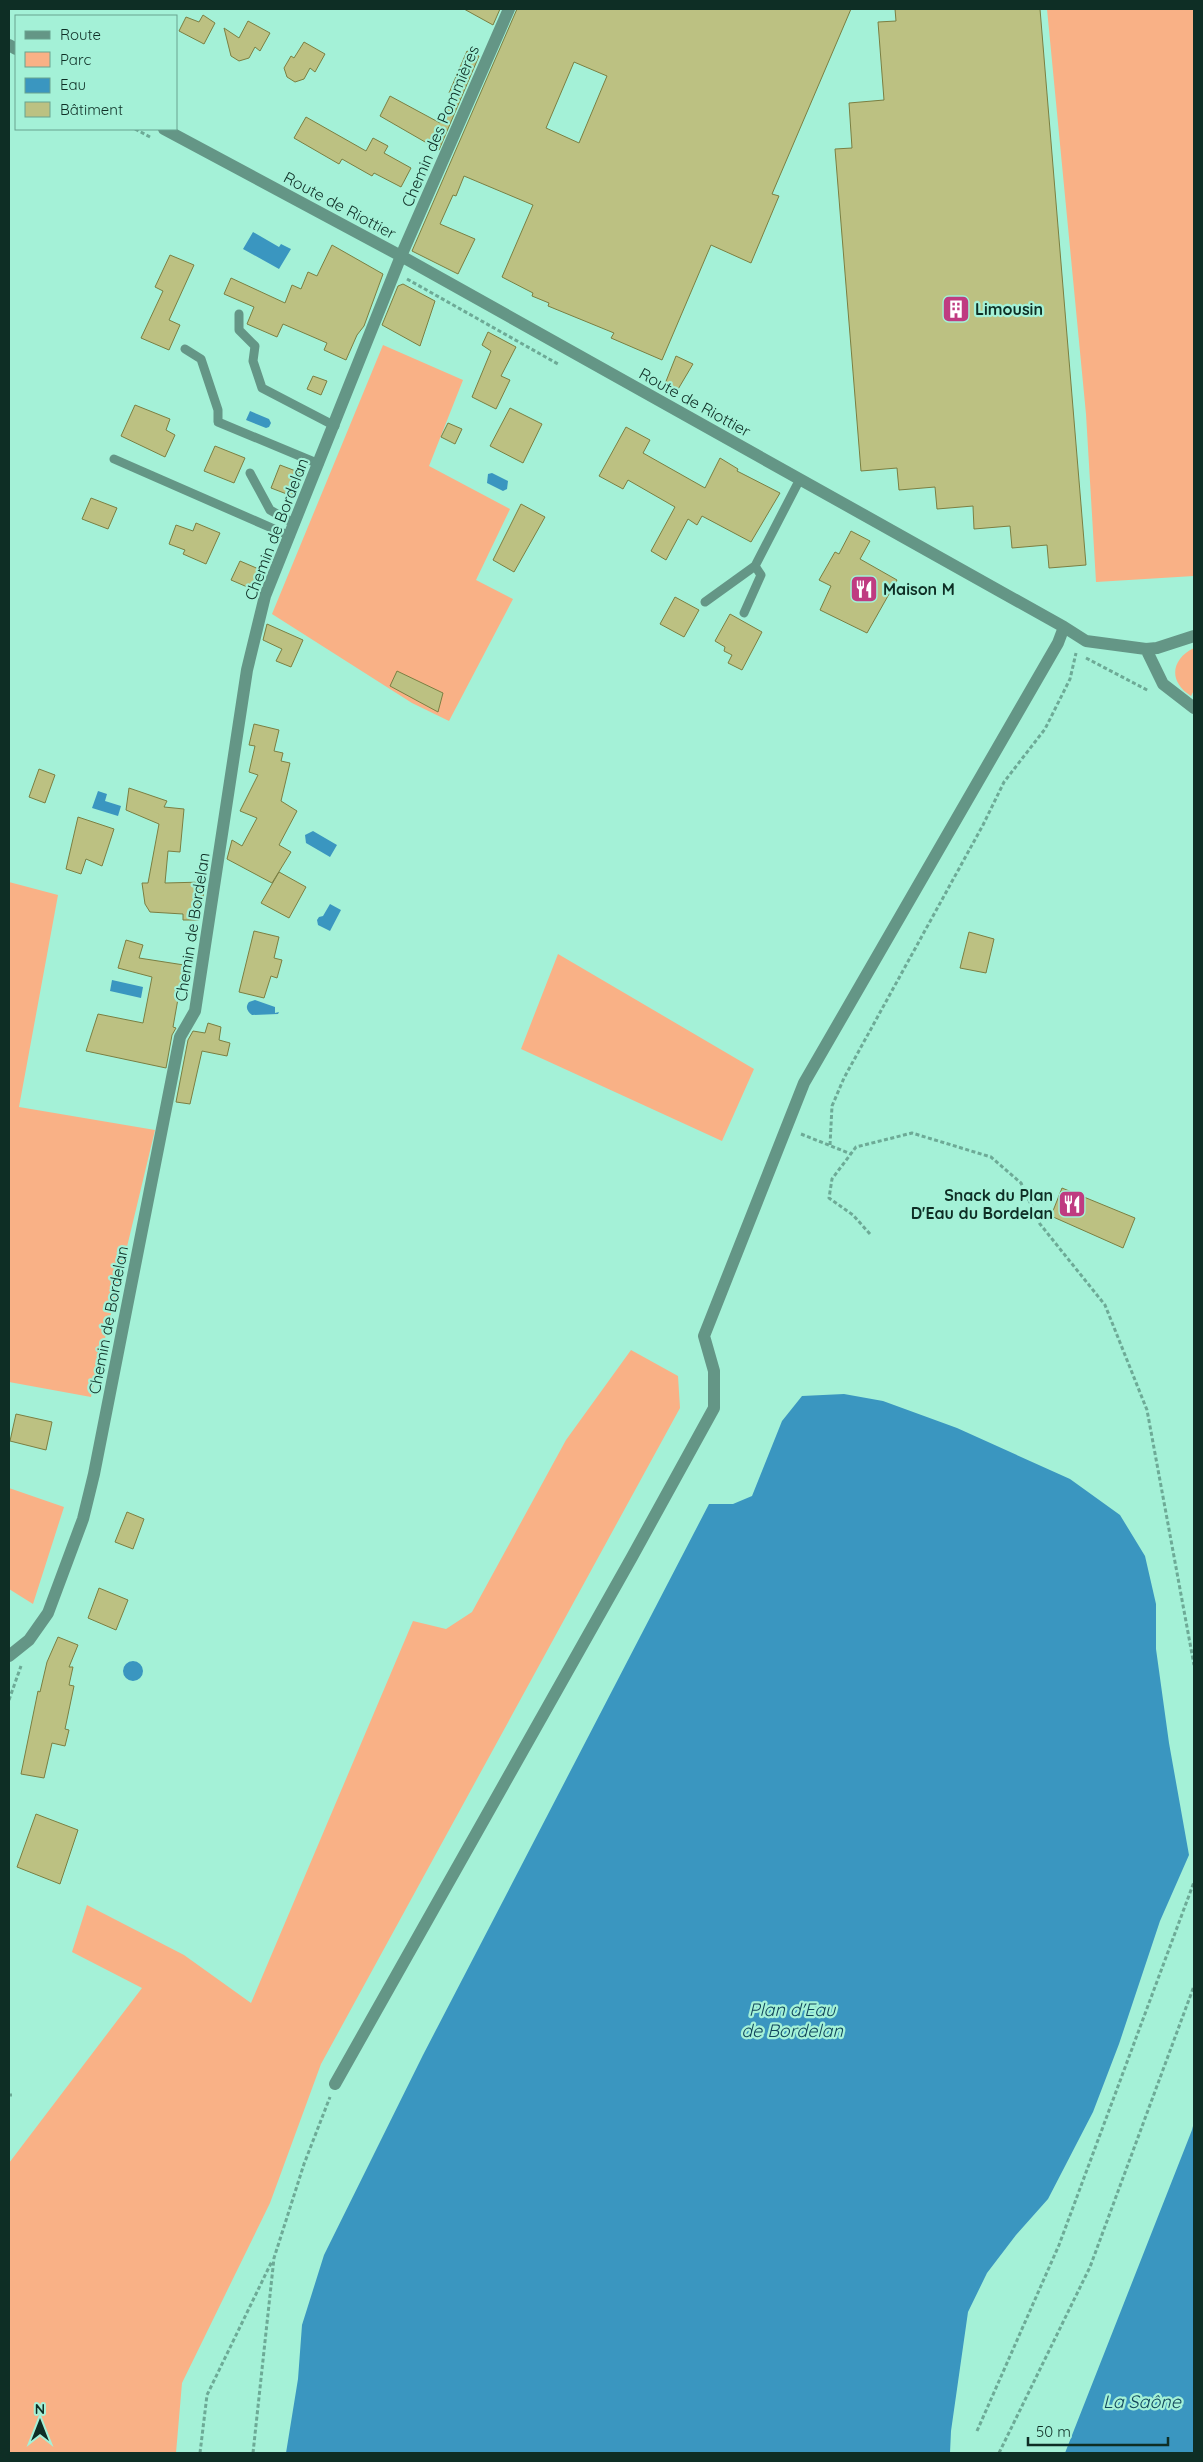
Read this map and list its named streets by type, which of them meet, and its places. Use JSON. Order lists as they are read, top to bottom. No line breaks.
{"streets":{"street":["Chemin des Pommières","Route de Riottier","Chemin de Bordelan"]},"crossings":[["Chemin des Pommières","Route de Riottier"],["Chemin des Pommières","Chemin de Bordelan"],["Route de Riottier","Chemin de Bordelan"]],"water":["Plan d'Eau de Bordelan","La Saône"],"places":{"building":["Limousin"],"restaurant":["Maison M","Snack du Plan D'Eau du Bordelan"]},"legend":["Route","Parc","Eau","Bâtiment"],"scale_bar":"50 m","north":"top"}
